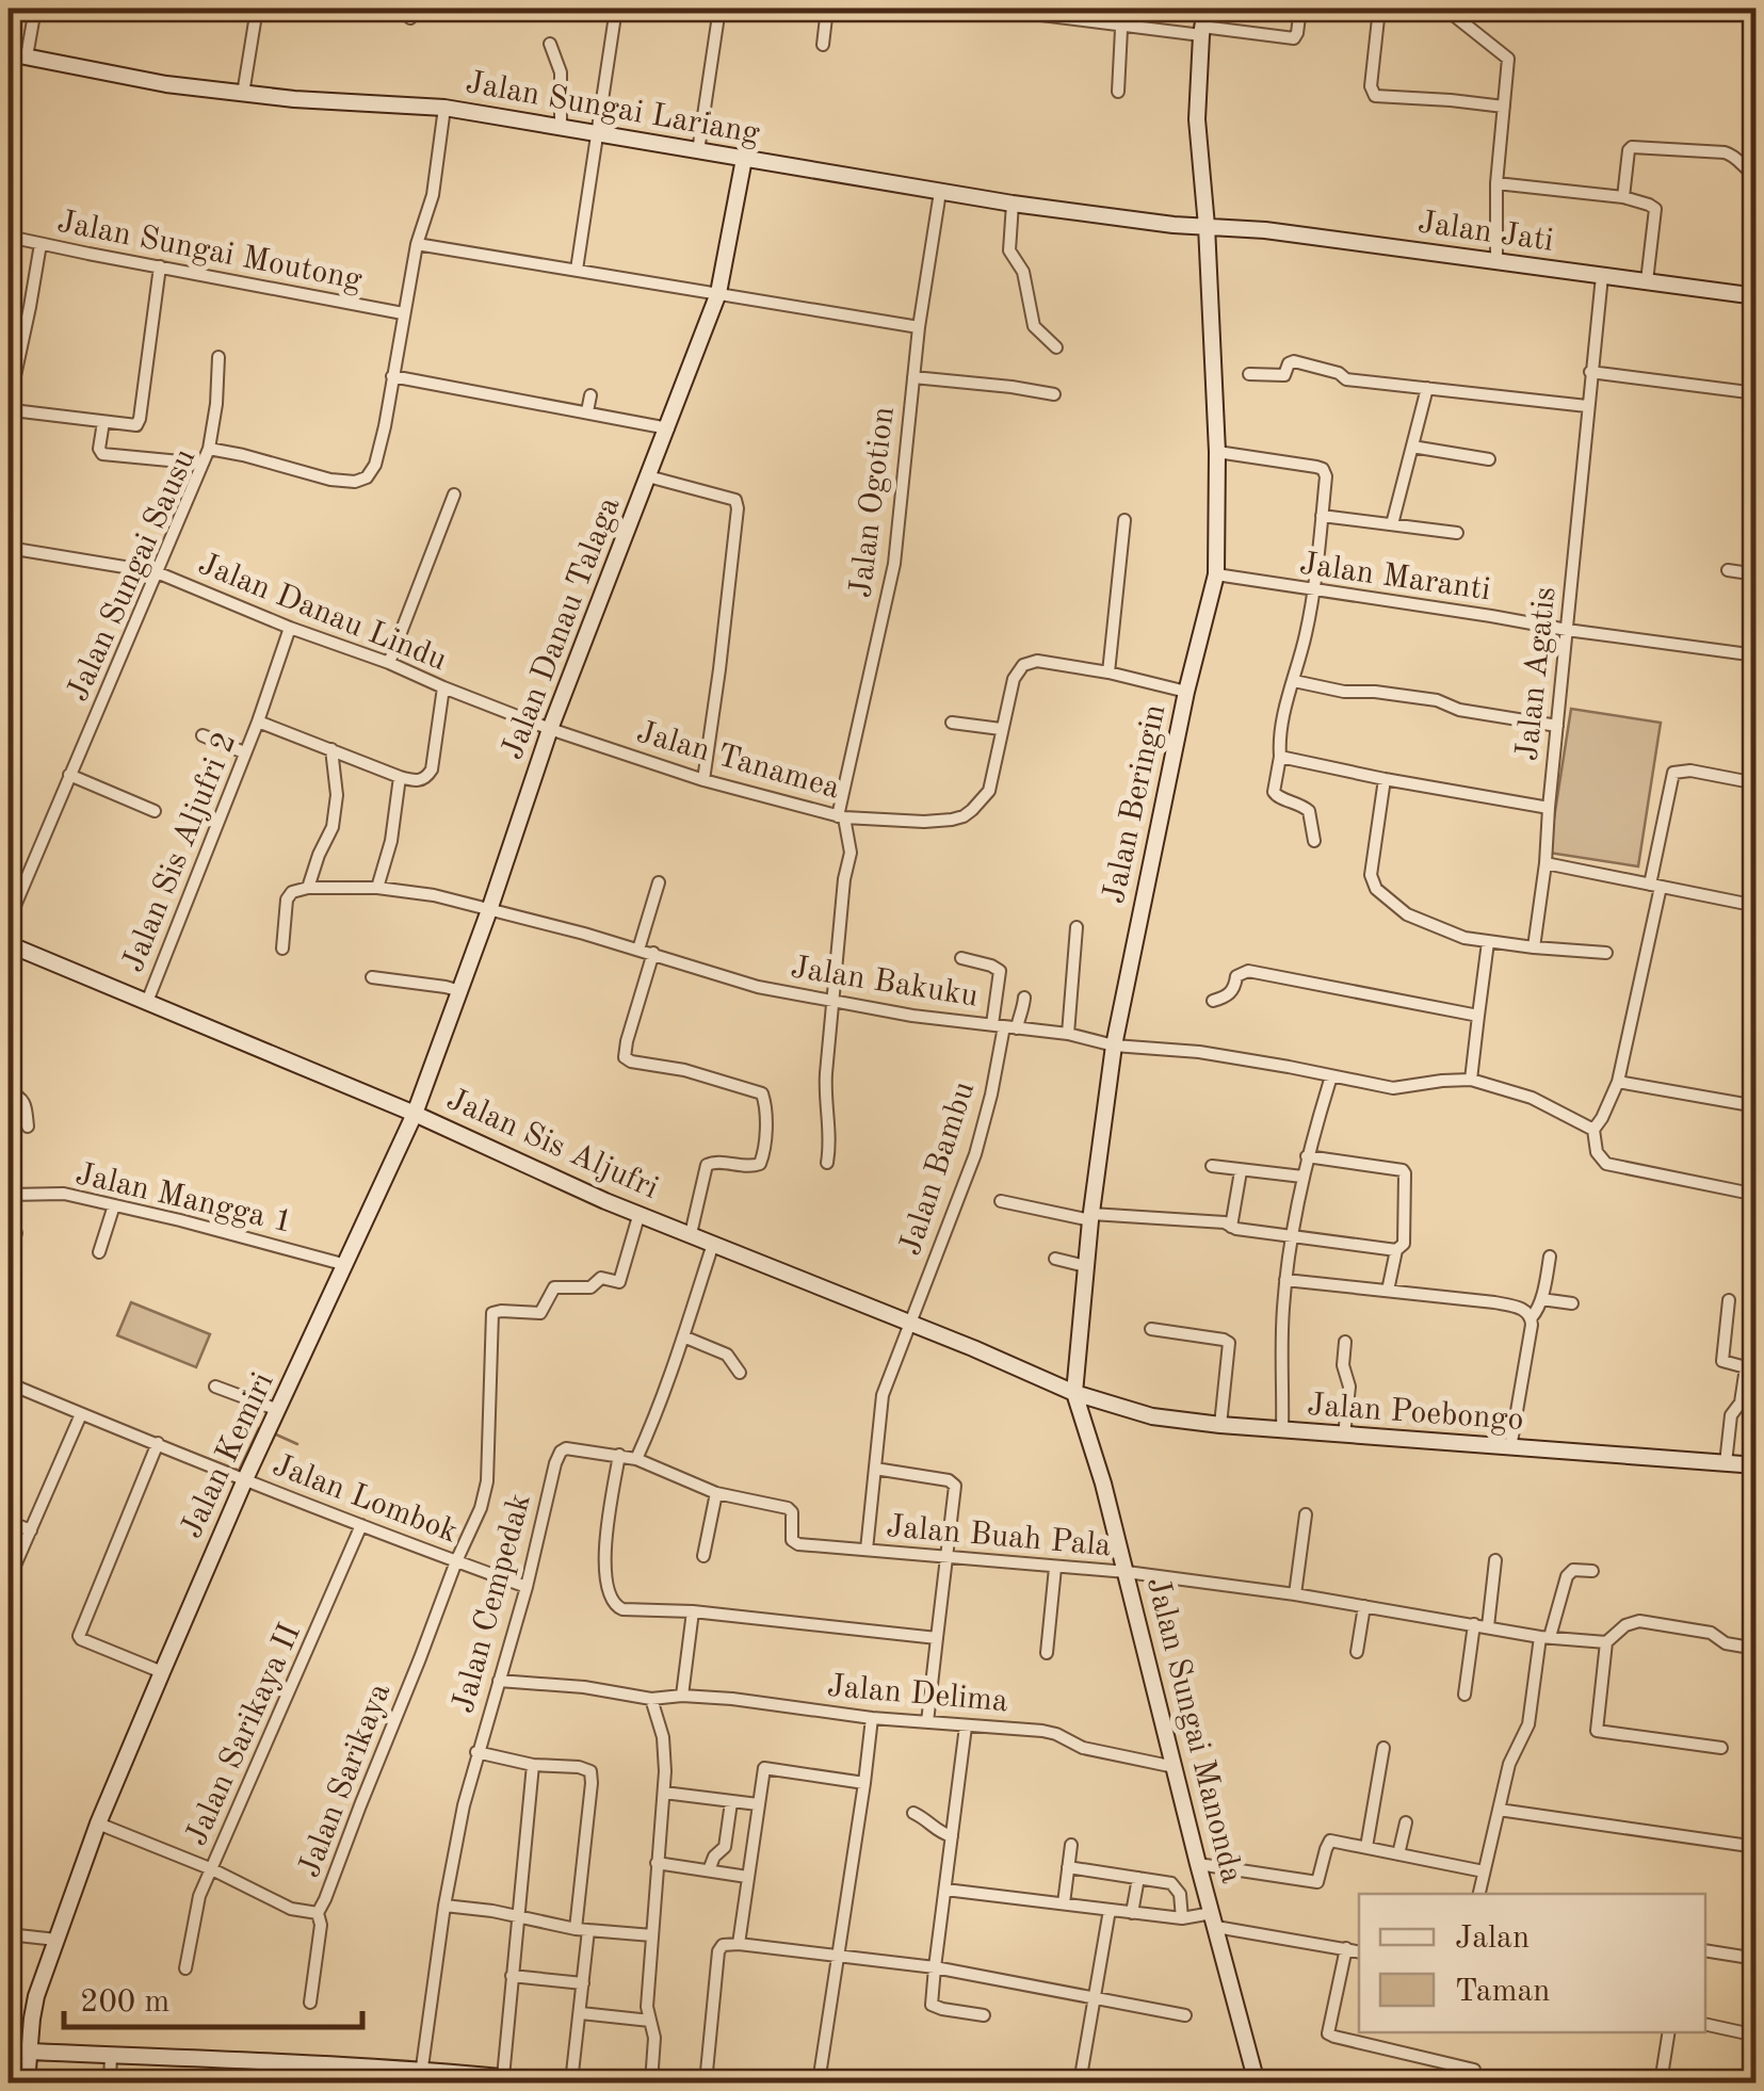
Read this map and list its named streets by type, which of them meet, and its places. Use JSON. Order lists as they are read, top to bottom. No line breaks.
{"streets":{"street":["Jalan Sungai Lariang","Jalan Jati","Jalan Sungai Moutong","Jalan Ogotion","Jalan Sungai Sausu","Jalan Maranti","Jalan Danau Lindu","Jalan Danau Talaga","Jalan Agatis","Jalan Tanamea","Jalan Beringin","Jalan Sis Aljufri 2","Jalan Bakuku","Jalan Sis Aljufri","Jalan Bambu","Jalan Mangga 1","Jalan Poebongo","Jalan Kemiri","Jalan Lombok","Jalan Buah Pala","Jalan Cempedak","Jalan Delima","Jalan Sungai Manonda","Jalan Sarikaya II","Jalan Sarikaya"]},"crossings":[["Jalan Sungai Lariang","Jalan Jati"],["Jalan Sungai Lariang","Jalan Ogotion"],["Jalan Sungai Lariang","Jalan Sungai Sausu"],["Jalan Sungai Lariang","Jalan Danau Talaga"],["Jalan Sungai Lariang","Jalan Beringin"],["Jalan Jati","Jalan Agatis"],["Jalan Jati","Jalan Beringin"],["Jalan Sungai Moutong","Jalan Sungai Sausu"],["Jalan Ogotion","Jalan Tanamea"],["Jalan Ogotion","Jalan Bakuku"],["Jalan Sungai Sausu","Jalan Danau Lindu"],["Jalan Maranti","Jalan Agatis"],["Jalan Maranti","Jalan Beringin"],["Jalan Danau Lindu","Jalan Danau Talaga"],["Jalan Danau Lindu","Jalan Tanamea"],["Jalan Danau Lindu","Jalan Sis Aljufri 2"],["Jalan Danau Talaga","Jalan Tanamea"],["Jalan Danau Talaga","Jalan Bakuku"],["Jalan Danau Talaga","Jalan Sis Aljufri"],["Jalan Danau Talaga","Jalan Kemiri"],["Jalan Tanamea","Jalan Beringin"],["Jalan Beringin","Jalan Bakuku"],["Jalan Beringin","Jalan Sis Aljufri"],["Jalan Beringin","Jalan Poebongo"],["Jalan Beringin","Jalan Sungai Manonda"],["Jalan Sis Aljufri 2","Jalan Sis Aljufri"],["Jalan Bakuku","Jalan Bambu"],["Jalan Sis Aljufri","Jalan Bambu"],["Jalan Sis Aljufri","Jalan Poebongo"],["Jalan Sis Aljufri","Jalan Kemiri"],["Jalan Sis Aljufri","Jalan Sungai Manonda"],["Jalan Sis Aljufri","Jalan Sarikaya"],["Jalan Bambu","Jalan Buah Pala"],["Jalan Mangga 1","Jalan Kemiri"],["Jalan Poebongo","Jalan Sungai Manonda"],["Jalan Kemiri","Jalan Lombok"],["Jalan Kemiri","Jalan Sarikaya"],["Jalan Lombok","Jalan Cempedak"],["Jalan Lombok","Jalan Sarikaya II"],["Jalan Lombok","Jalan Sarikaya"],["Jalan Buah Pala","Jalan Cempedak"],["Jalan Buah Pala","Jalan Sungai Manonda"],["Jalan Cempedak","Jalan Delima"],["Jalan Delima","Jalan Sungai Manonda"],["Jalan Sarikaya II","Jalan Sarikaya"]],"legend":["Jalan","Taman"],"scale_bar":"200 m"}
